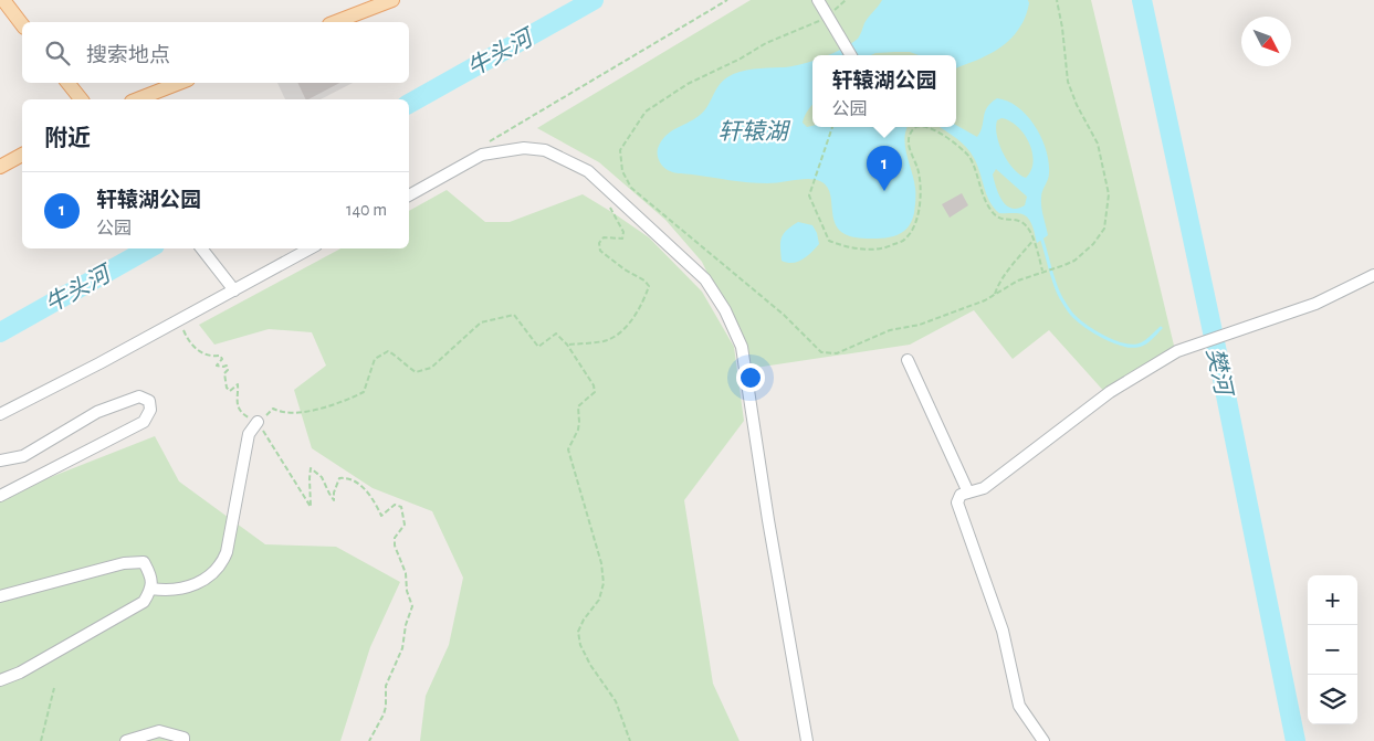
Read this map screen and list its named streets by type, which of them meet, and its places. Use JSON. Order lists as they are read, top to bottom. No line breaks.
{"water":["牛头河","轩辕湖","樊河"],"north":"bottom right","page":{"search":"搜索地点","popup":["轩辕湖公园","公园"],"heading":"附近","pins":"1","list":[{"mark":"1","name":"轩辕湖公园","note":"公园","value":"140 m"}],"map_buttons":["+","−"]}}
